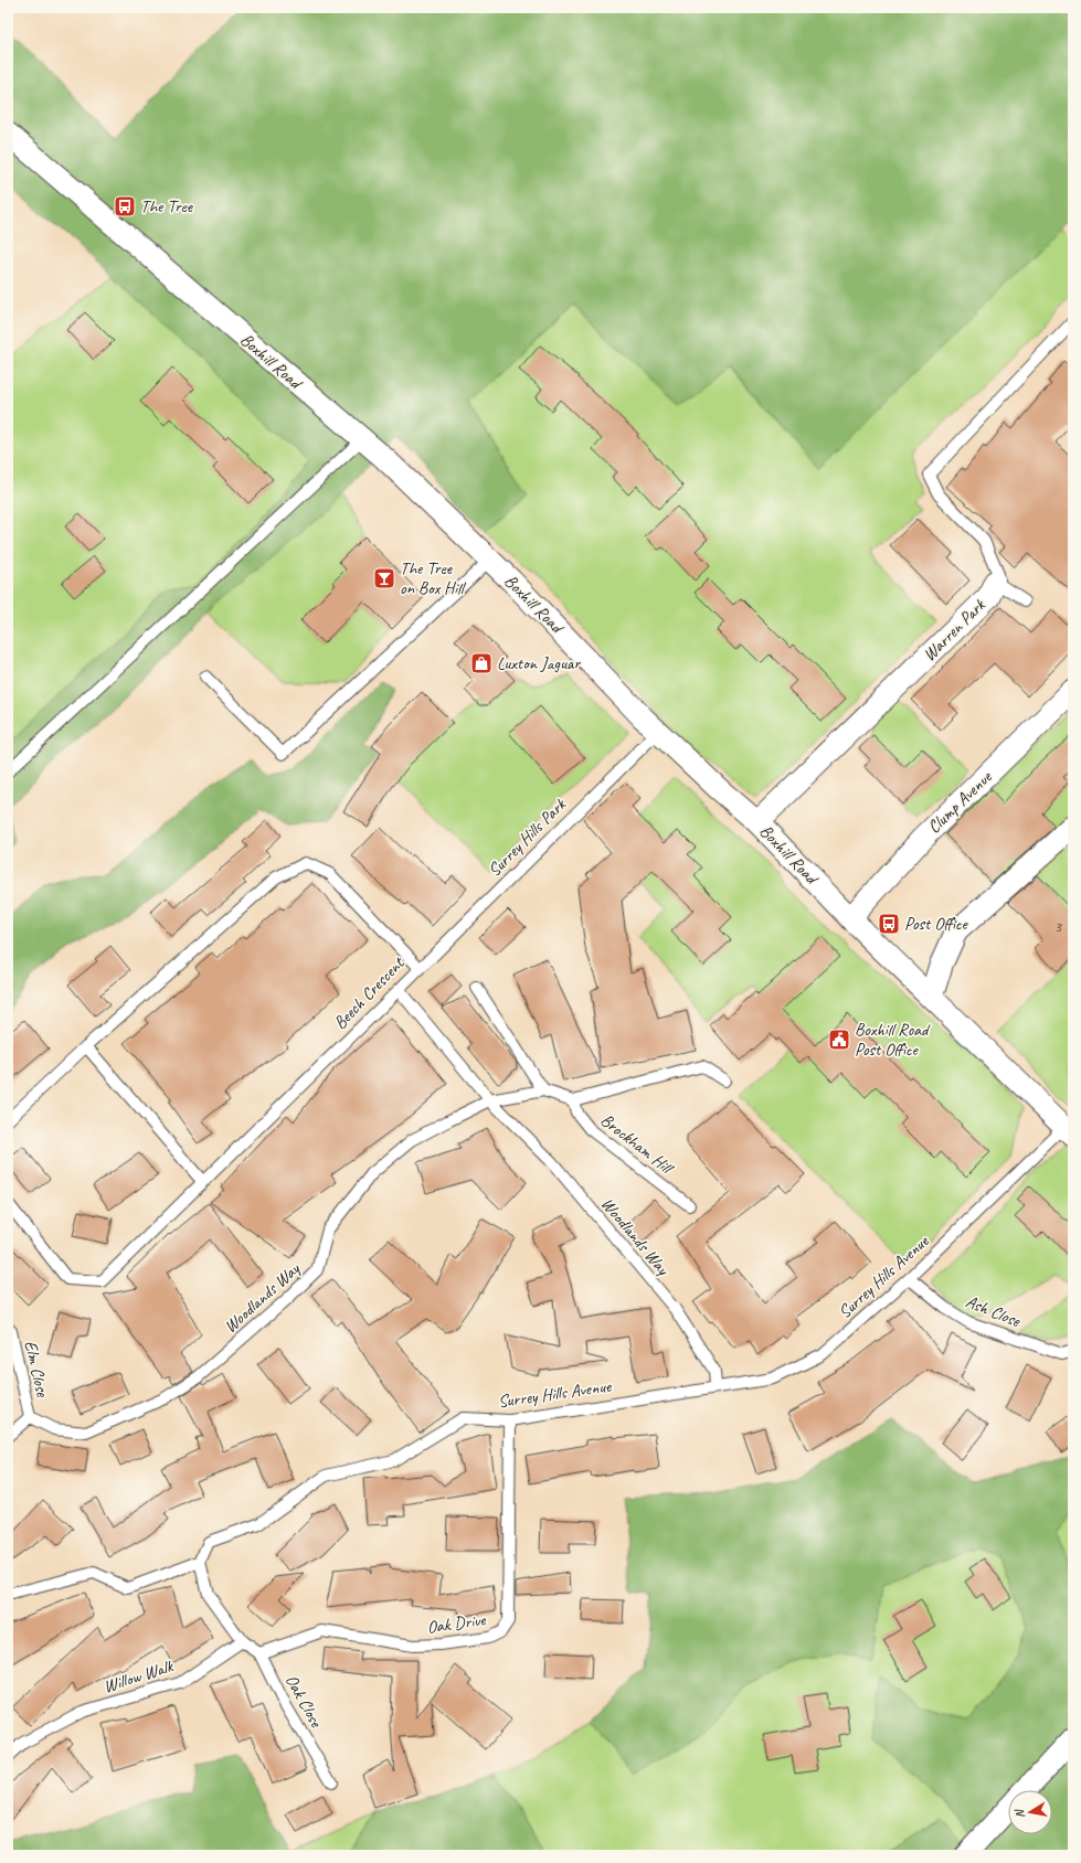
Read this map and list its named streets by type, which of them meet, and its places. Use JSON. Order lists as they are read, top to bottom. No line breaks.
{"streets":{"street":["Boxhill Road","Warren Park","Clump Avenue"],"lane":["Surrey Hills Park","Beech Crescent","Brockham Hill","Woodlands Way","Surrey Hills Avenue","Ash Close","Elm Close","Oak Drive","Willow Walk","Oak Close"]},"crossings":[["Boxhill Road","Warren Park"],["Boxhill Road","Clump Avenue"],["Boxhill Road","Surrey Hills Park"],["Boxhill Road","Surrey Hills Avenue"],["Surrey Hills Park","Beech Crescent"],["Beech Crescent","Woodlands Way"],["Woodlands Way","Surrey Hills Avenue"],["Woodlands Way","Elm Close"],["Surrey Hills Avenue","Ash Close"],["Surrey Hills Avenue","Oak Drive"],["Oak Drive","Oak Close"],["Willow Walk","Oak Close"]],"places":{"bus stop":["The Tree","Post Office"],"bar":["The Tree on Box Hill"],"shop":["Luxton Jaguar"],"public building":["Boxhill Road Post Office"]},"house_numbers":["3"],"north":"left"}
